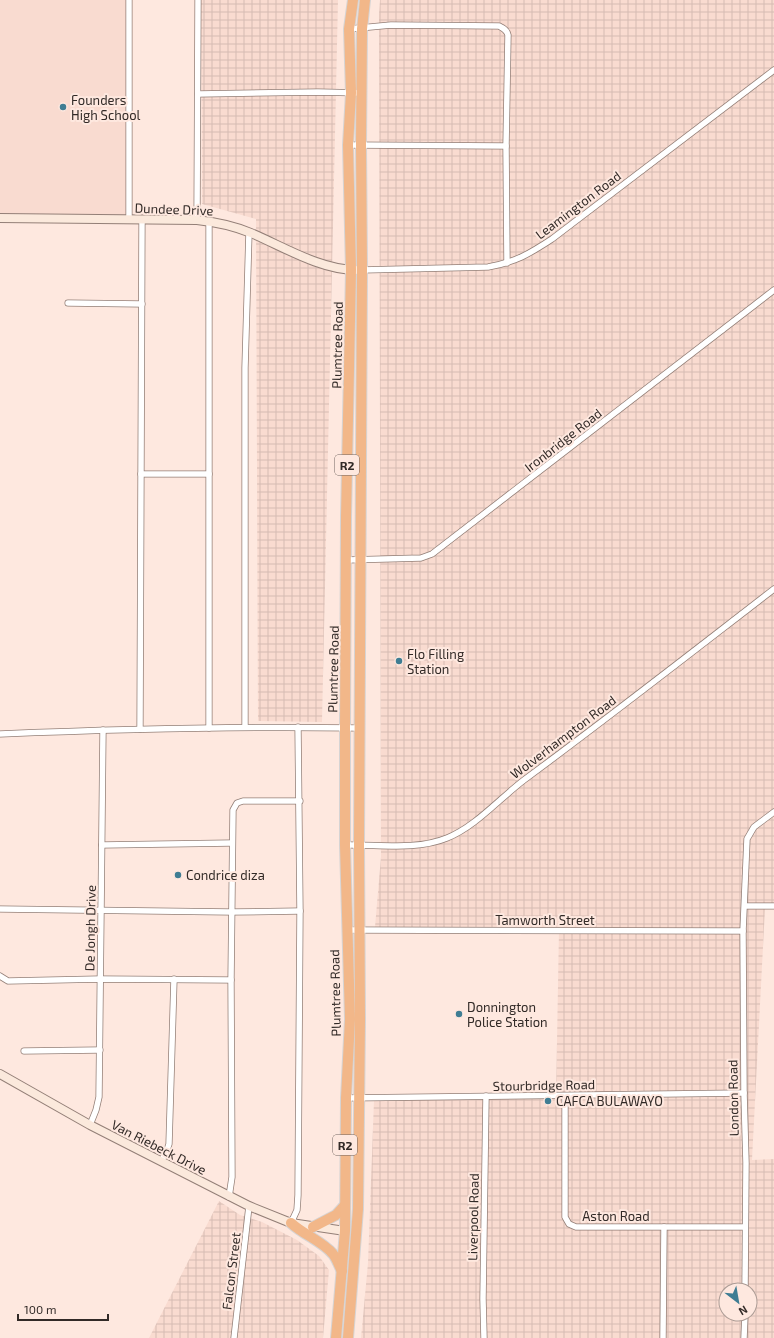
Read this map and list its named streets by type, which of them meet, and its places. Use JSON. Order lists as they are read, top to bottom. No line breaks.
{"streets":{"highway":["Plumtree Road","R2"],"street":["Leamington Road","Dundee Drive","Ironbridge Road","Wolverhampton Road","Tamworth Street","De Jongh Drive","Stourbridge Road","London Road","Van Riebeck Drive","Aston Road","Liverpool Road","Falcon Street"]},"crossings":[["Leamington Road","Dundee Drive"],["Leamington Road","Plumtree Road"],["Dundee Drive","Plumtree Road"],["Plumtree Road","Ironbridge Road"],["Plumtree Road","Wolverhampton Road"],["Plumtree Road","Tamworth Street"],["Plumtree Road","Stourbridge Road"],["Plumtree Road","Van Riebeck Drive"],["Tamworth Street","London Road"],["De Jongh Drive","Van Riebeck Drive"],["Stourbridge Road","London Road"],["Stourbridge Road","Aston Road"],["Stourbridge Road","Liverpool Road"],["London Road","Aston Road"],["Van Riebeck Drive","Falcon Street"]],"places":["Founders High School","Flo Filling Station","Condrice diza","Donnington Police Station","CAFCA BULAWAYO"],"scale_bar":"100 m","north":"bottom right"}
